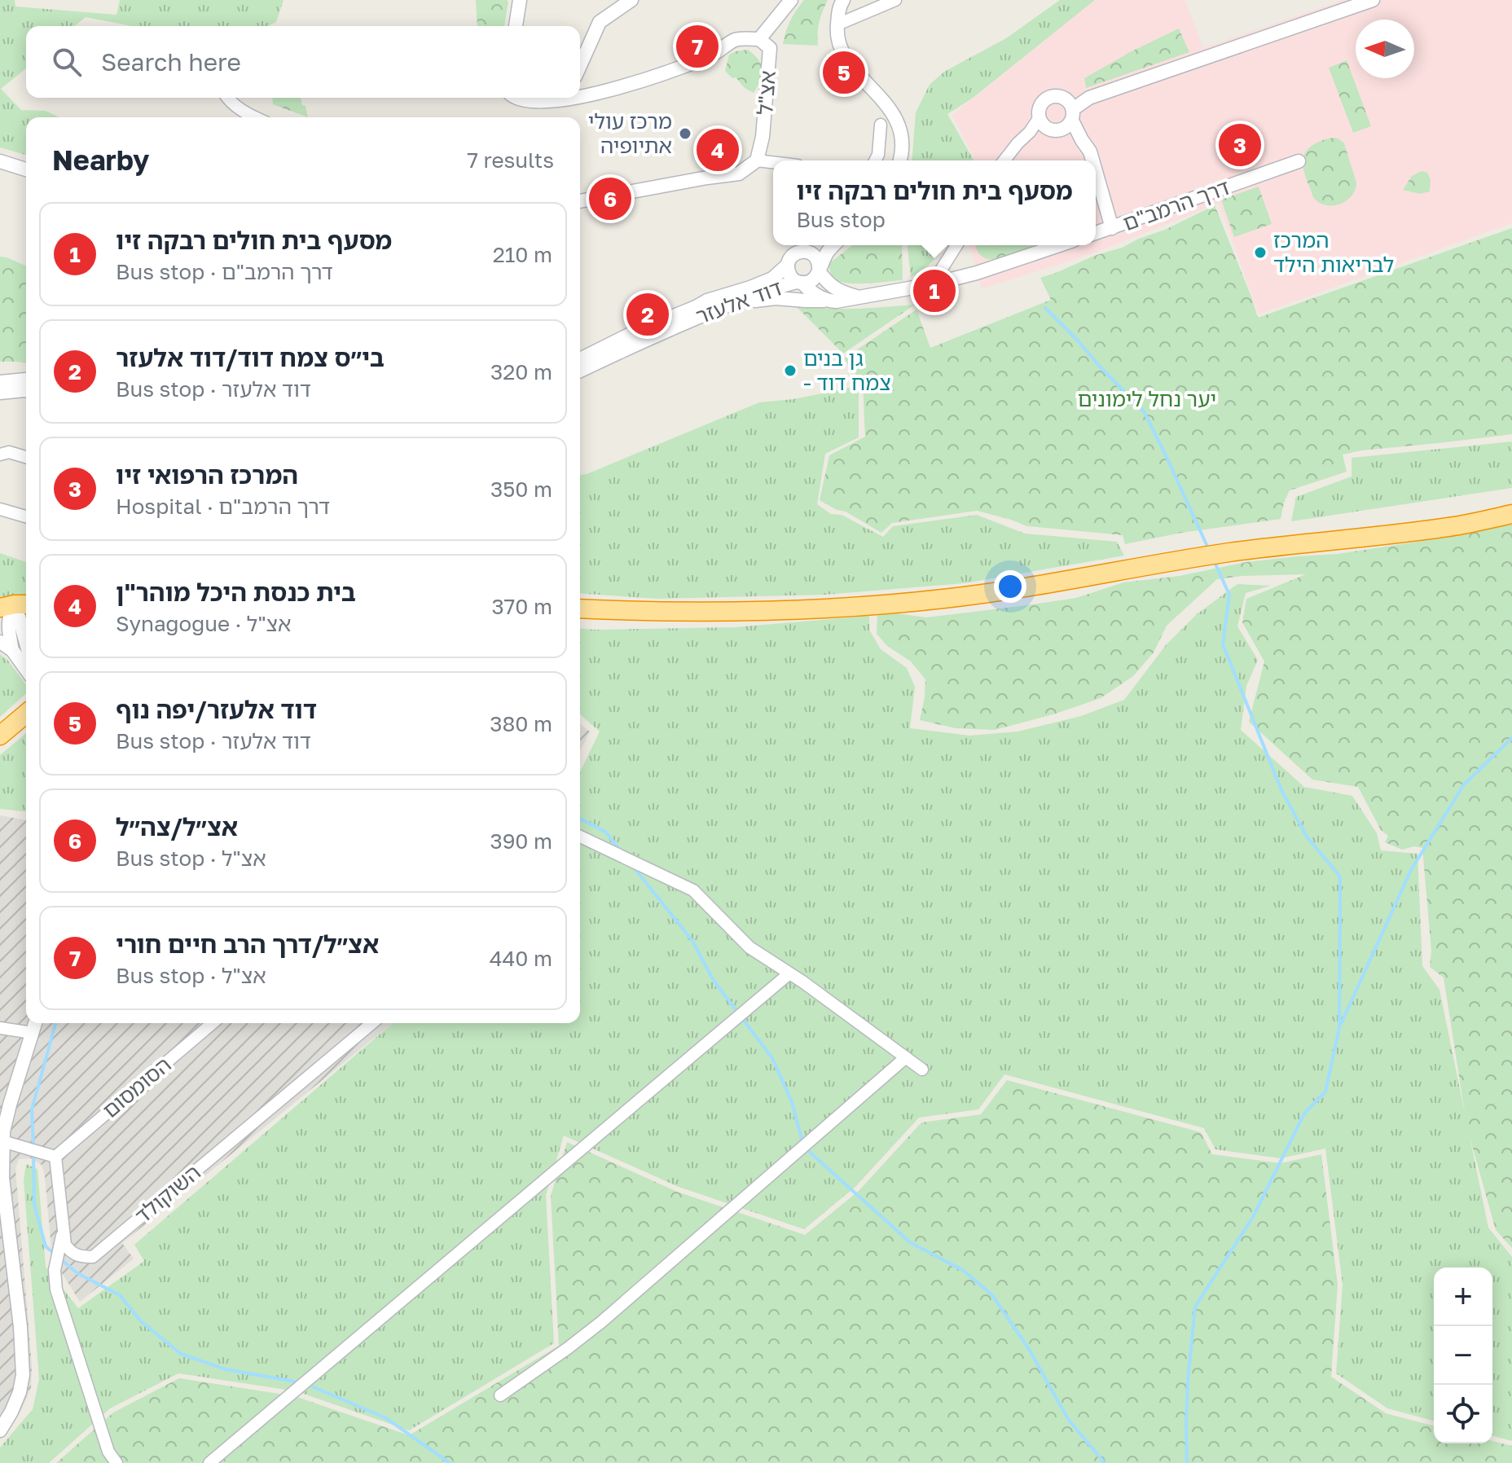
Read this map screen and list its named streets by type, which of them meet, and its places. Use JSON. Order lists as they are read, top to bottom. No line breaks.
{"streets":{"street":["אצ\"ל","דרך הרמב\"ם","דוד אלעזר","הסומסום","השוקולד"]},"parks":["יער נחל לימונים"],"places":["מרכז עולי אתיופיה","המרכז לבריאות הילד","גן בנים - צמח דוד"],"north":"left","page":{"pins":["7","5","3","4","6","1","2"],"search":"Search here","heading":["Nearby","7 results"],"popup":["מסעף בית חולים רבקה זיו","Bus stop"],"list":[{"mark":"1","name":"מסעף בית חולים רבקה זיו","note":"Bus stop · דרך הרמב\"ם","value":"210 m"},{"mark":"2","name":"בי״ס צמח דוד/דוד אלעזר","note":"Bus stop · דוד אלעזר","value":"320 m"},{"mark":"3","name":"המרכז הרפואי זיו","note":"Hospital · דרך הרמב\"ם","value":"350 m"},{"mark":"4","name":"בית כנסת היכל מוהר\"ן","note":"Synagogue · אצ\"ל","value":"370 m"},{"mark":"5","name":"דוד אלעזר/יפה נוף","note":"Bus stop · דוד אלעזר","value":"380 m"},{"mark":"6","name":"אצ״ל/צה״ל","note":"Bus stop · אצ\"ל","value":"390 m"},{"mark":"7","name":"אצ״ל/דרך הרב חיים חורי","note":"Bus stop · אצ\"ל","value":"440 m"}],"map_buttons":["+","−"]}}
